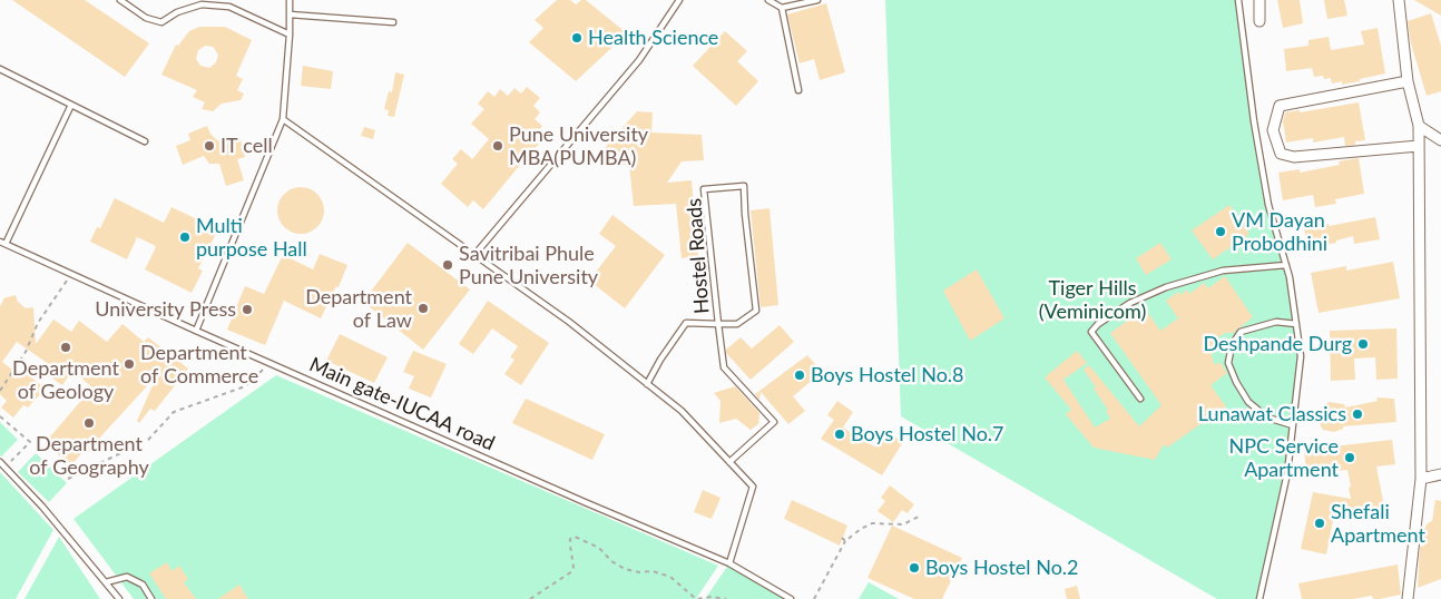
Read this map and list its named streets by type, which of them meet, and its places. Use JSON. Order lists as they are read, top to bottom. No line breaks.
{"streets":{"lane":["Hostel Roads","Main gate-IUCAA road"]},"parks":["Tiger Hills (Veminicom)"],"places":["Health Science","IT cell","Pune University MBA(PUMBA)","VM Dayan Probodhini","Multi purpose Hall","Savitribai Phule Pune University","Department of Law","University Press","Deshpande Durg","Department of Geology","Department of Commerce","Boys Hostel No.8","Lunawat Classics","Department of Geography","Boys Hostel No.7","NPC Service Apartment","Shefali Apartment","Boys Hostel No.2"]}
